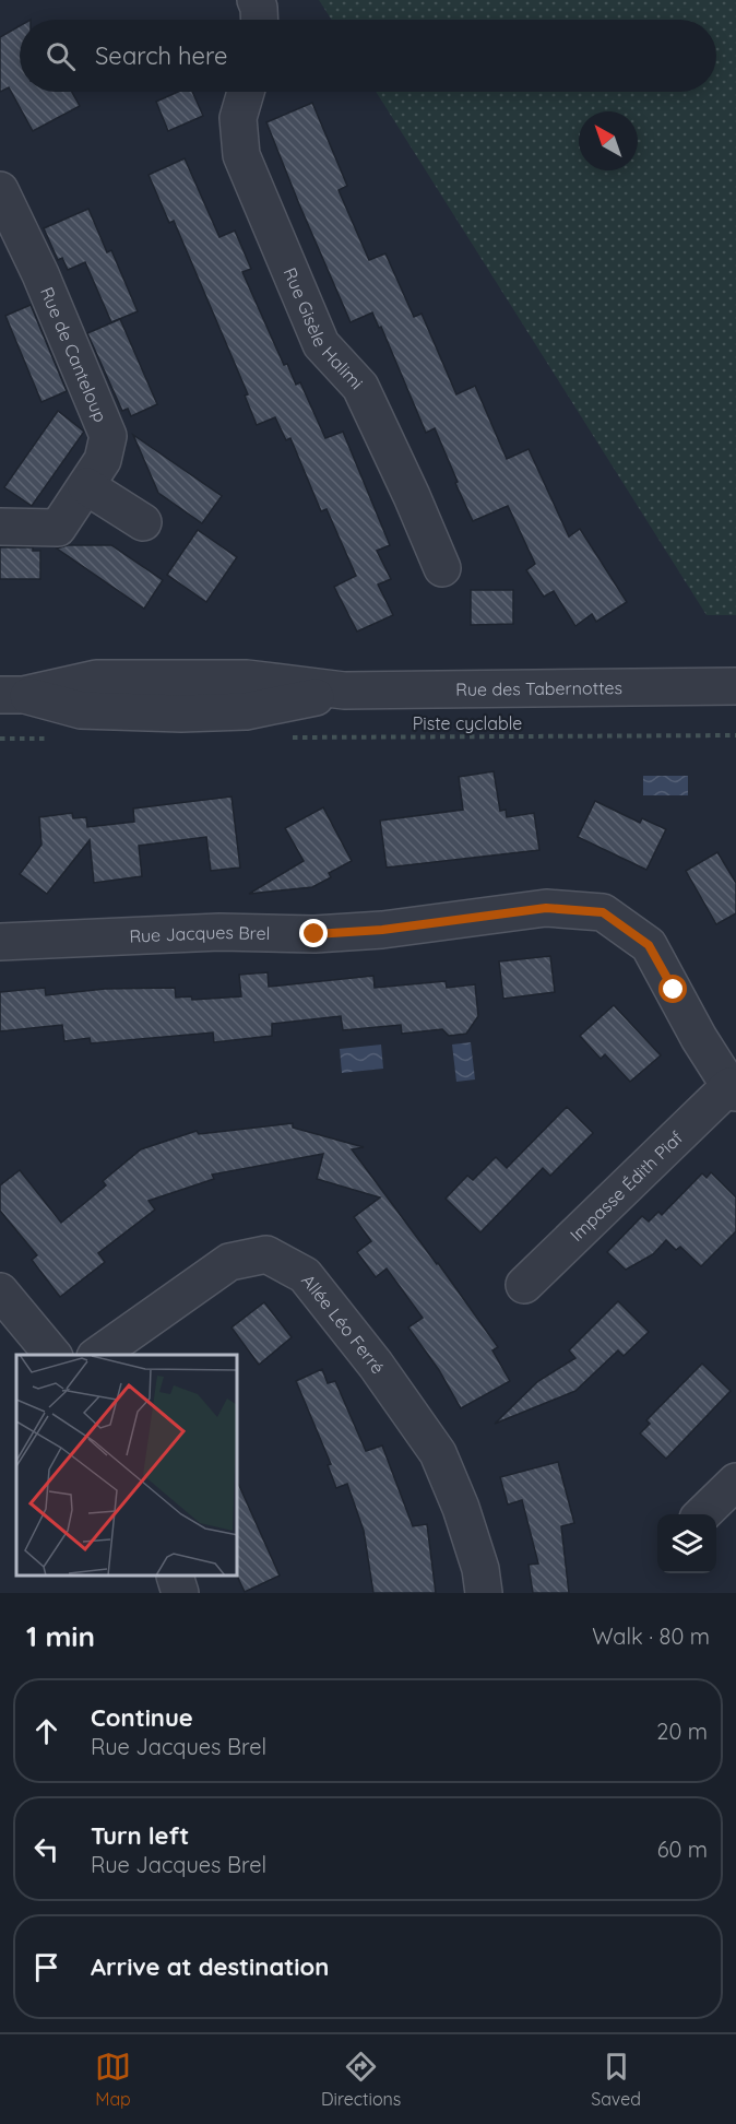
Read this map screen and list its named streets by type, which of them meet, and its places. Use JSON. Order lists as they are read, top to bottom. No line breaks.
{"streets":{"street":["Rue Gisèle Halimi","Rue de Canteloup","Rue des Tabernottes","Rue Jacques Brel","Impasse Édith Piaf","Allée Léo Ferré"],"path":["Piste cyclable"]},"crossings":[["Rue Jacques Brel","Impasse Édith Piaf"]],"north":"top left","page":{"search":"Search here","heading":["1 min","Walk · 80 m"],"list":[["Continue","Rue Jacques Brel","20 m"],["Turn left","Rue Jacques Brel","60 m"],"Arrive at destination"],"nav":["Map","Directions","Saved"]}}
